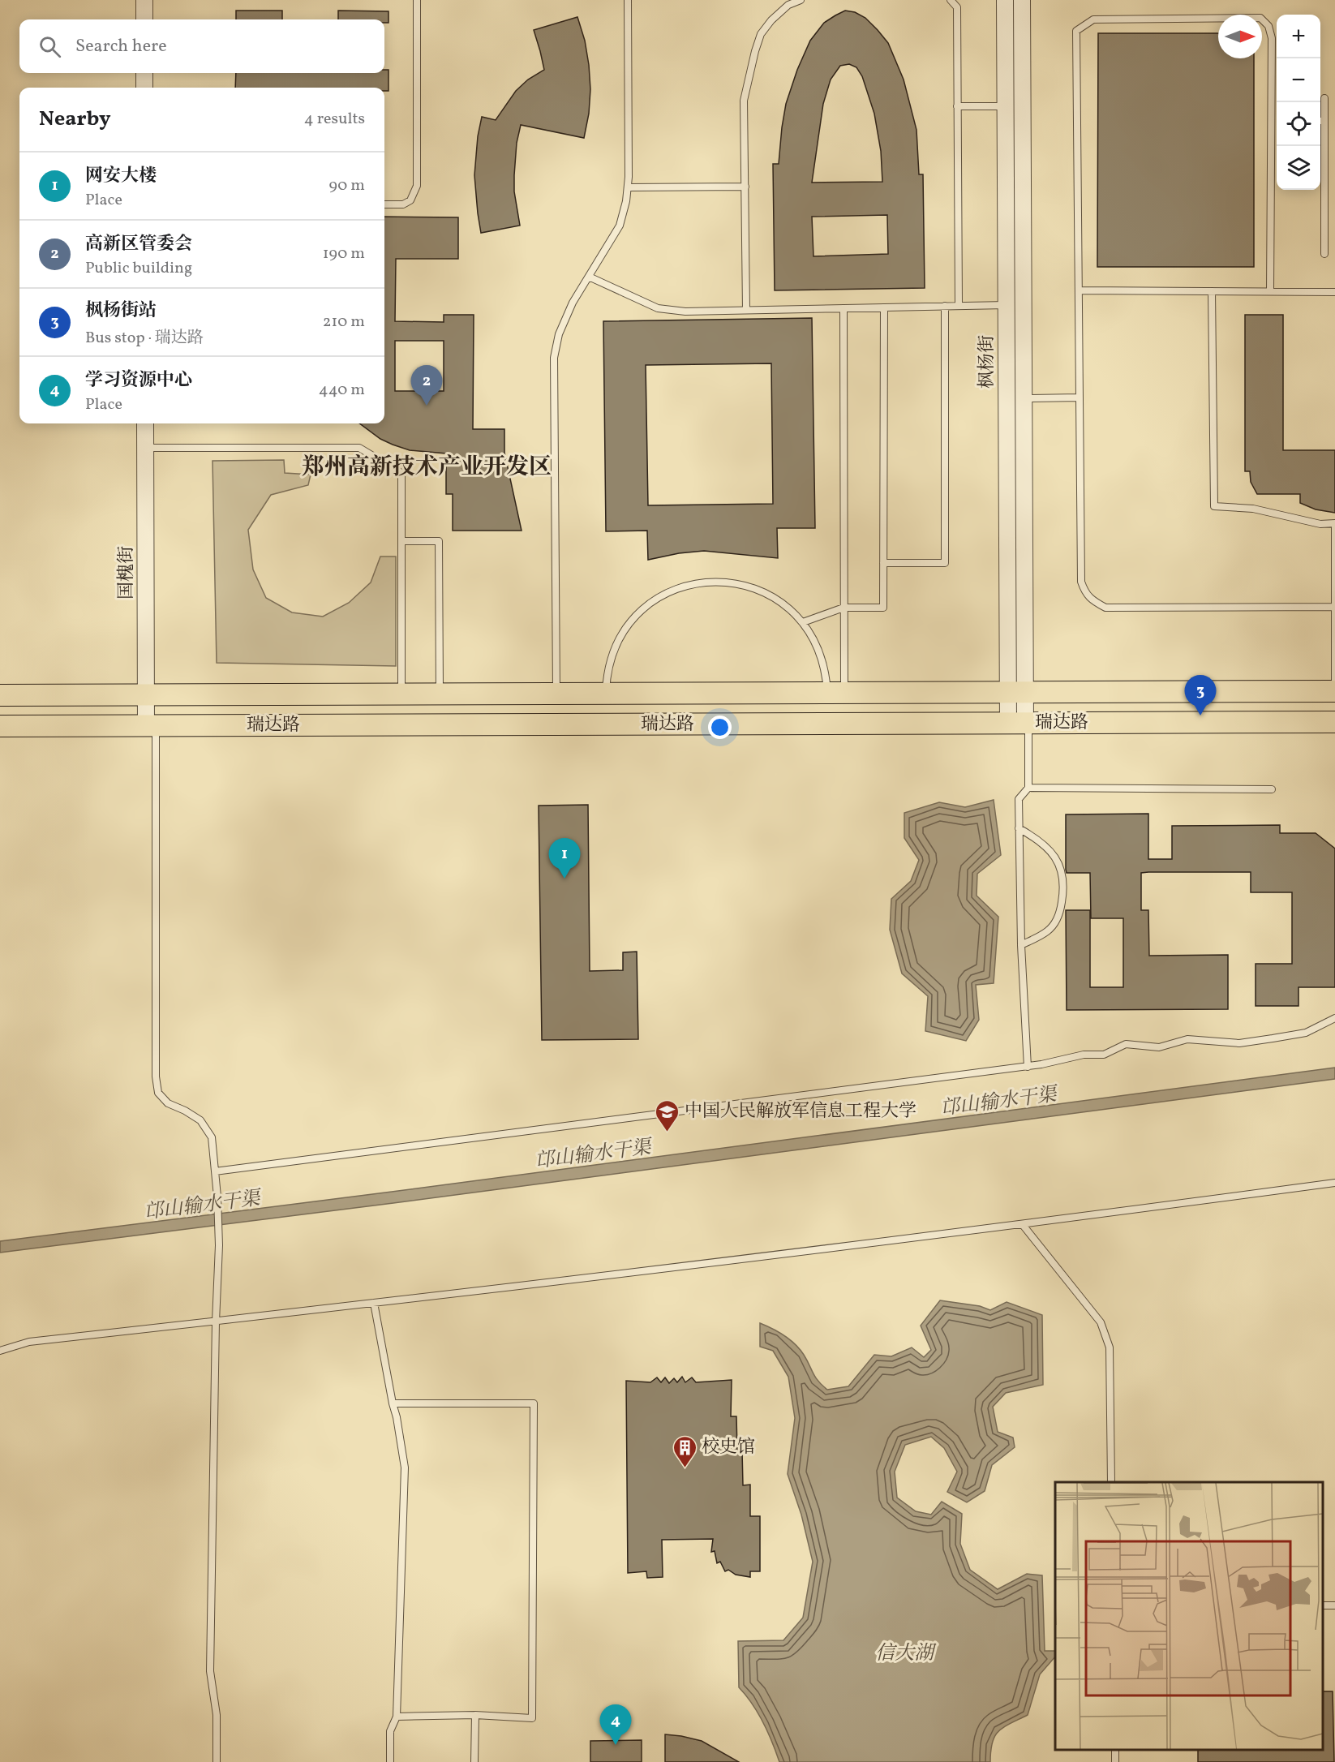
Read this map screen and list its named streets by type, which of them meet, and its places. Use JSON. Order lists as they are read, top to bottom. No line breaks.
{"streets":{"main road":["瑞达路"],"street":["枫杨街","国槐街"]},"crossings":[["枫杨街","瑞达路"],["国槐街","瑞达路"]],"districts":["郑州高新技术产业开发区"],"water":["邙山输水干渠","信大湖"],"places":{"school or university":["中国人民解放军信息工程大学"],"building":["校史馆"]},"north":"right","page":{"map_buttons":["+","−"],"search":"Search here","heading":["Nearby","4 results"],"list":[{"mark":"1","name":"网安大楼","note":"Place","value":"90 m"},{"mark":"2","name":"高新区管委会","note":"Public building","value":"190 m"},{"mark":"3","name":"枫杨街站","note":"Bus stop · 瑞达路","value":"210 m"},{"mark":"4","name":"学习资源中心","note":"Place","value":"440 m"}],"pins":["2","3","1","4"]}}
